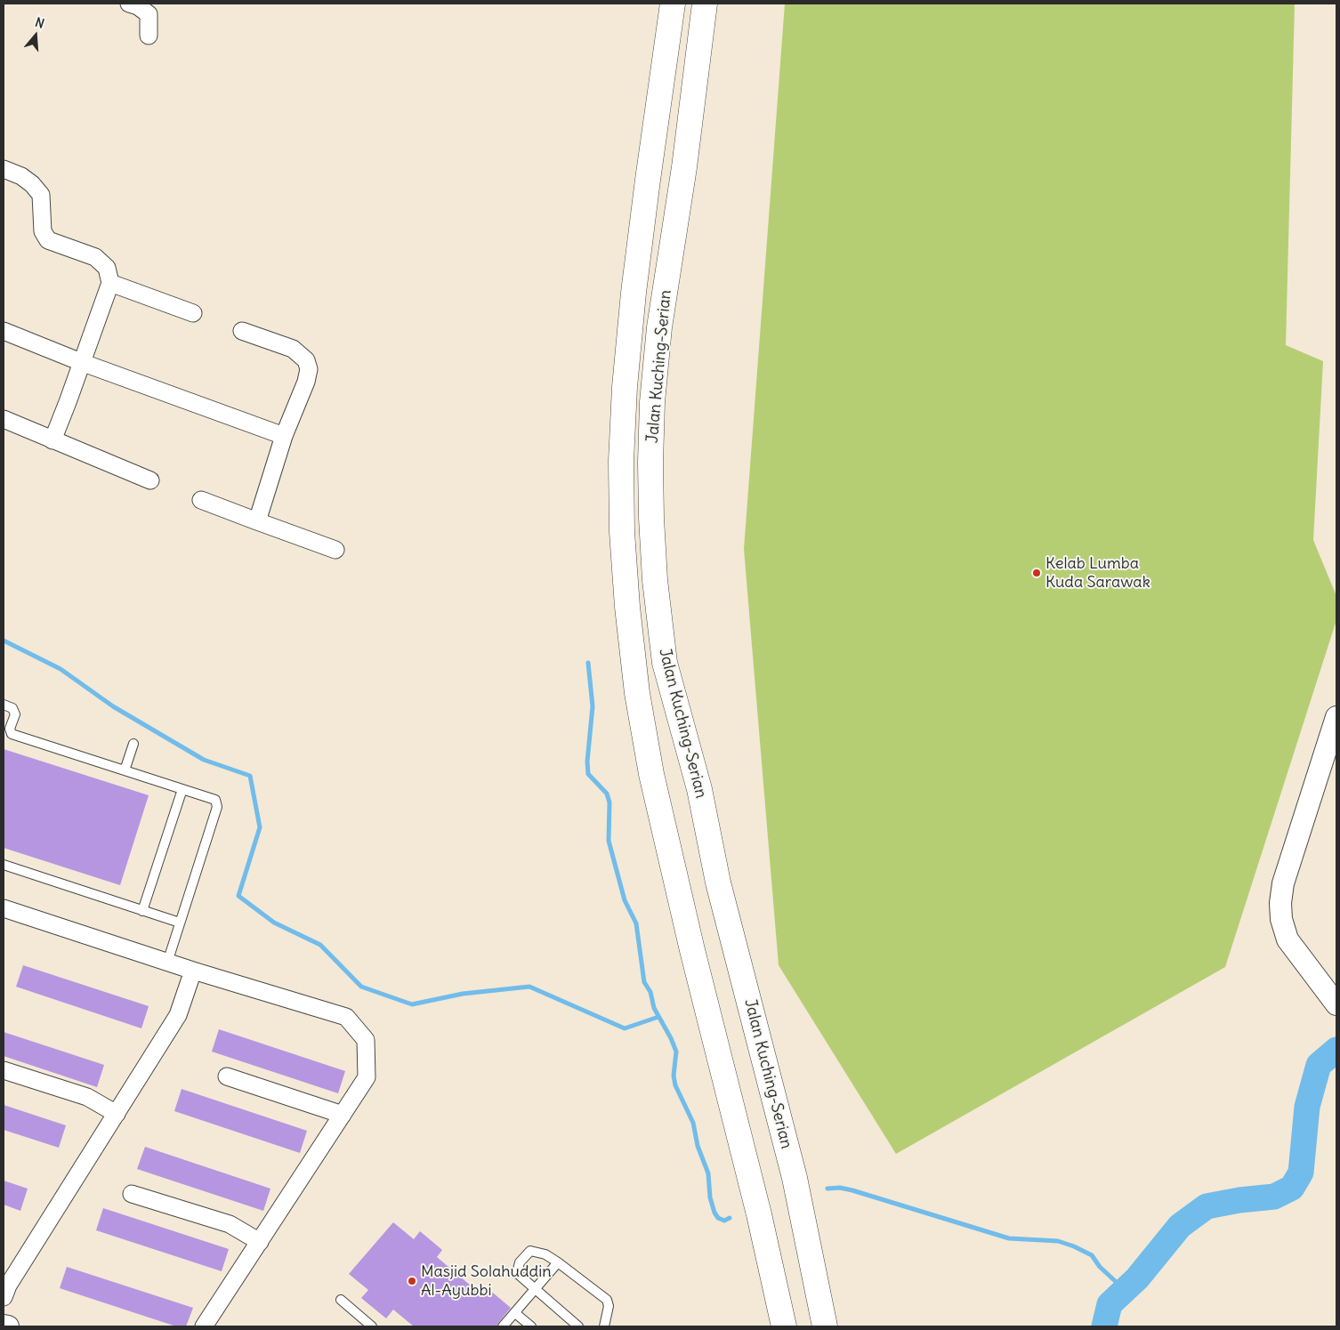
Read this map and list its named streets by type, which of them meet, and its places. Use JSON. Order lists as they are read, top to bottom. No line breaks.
{"streets":{"highway":["Jalan Kuching-Serian"]},"places":["Kelab Lumba Kuda Sarawak","Masjid Solahuddin Al-Ayubbi"],"north":"top"}
